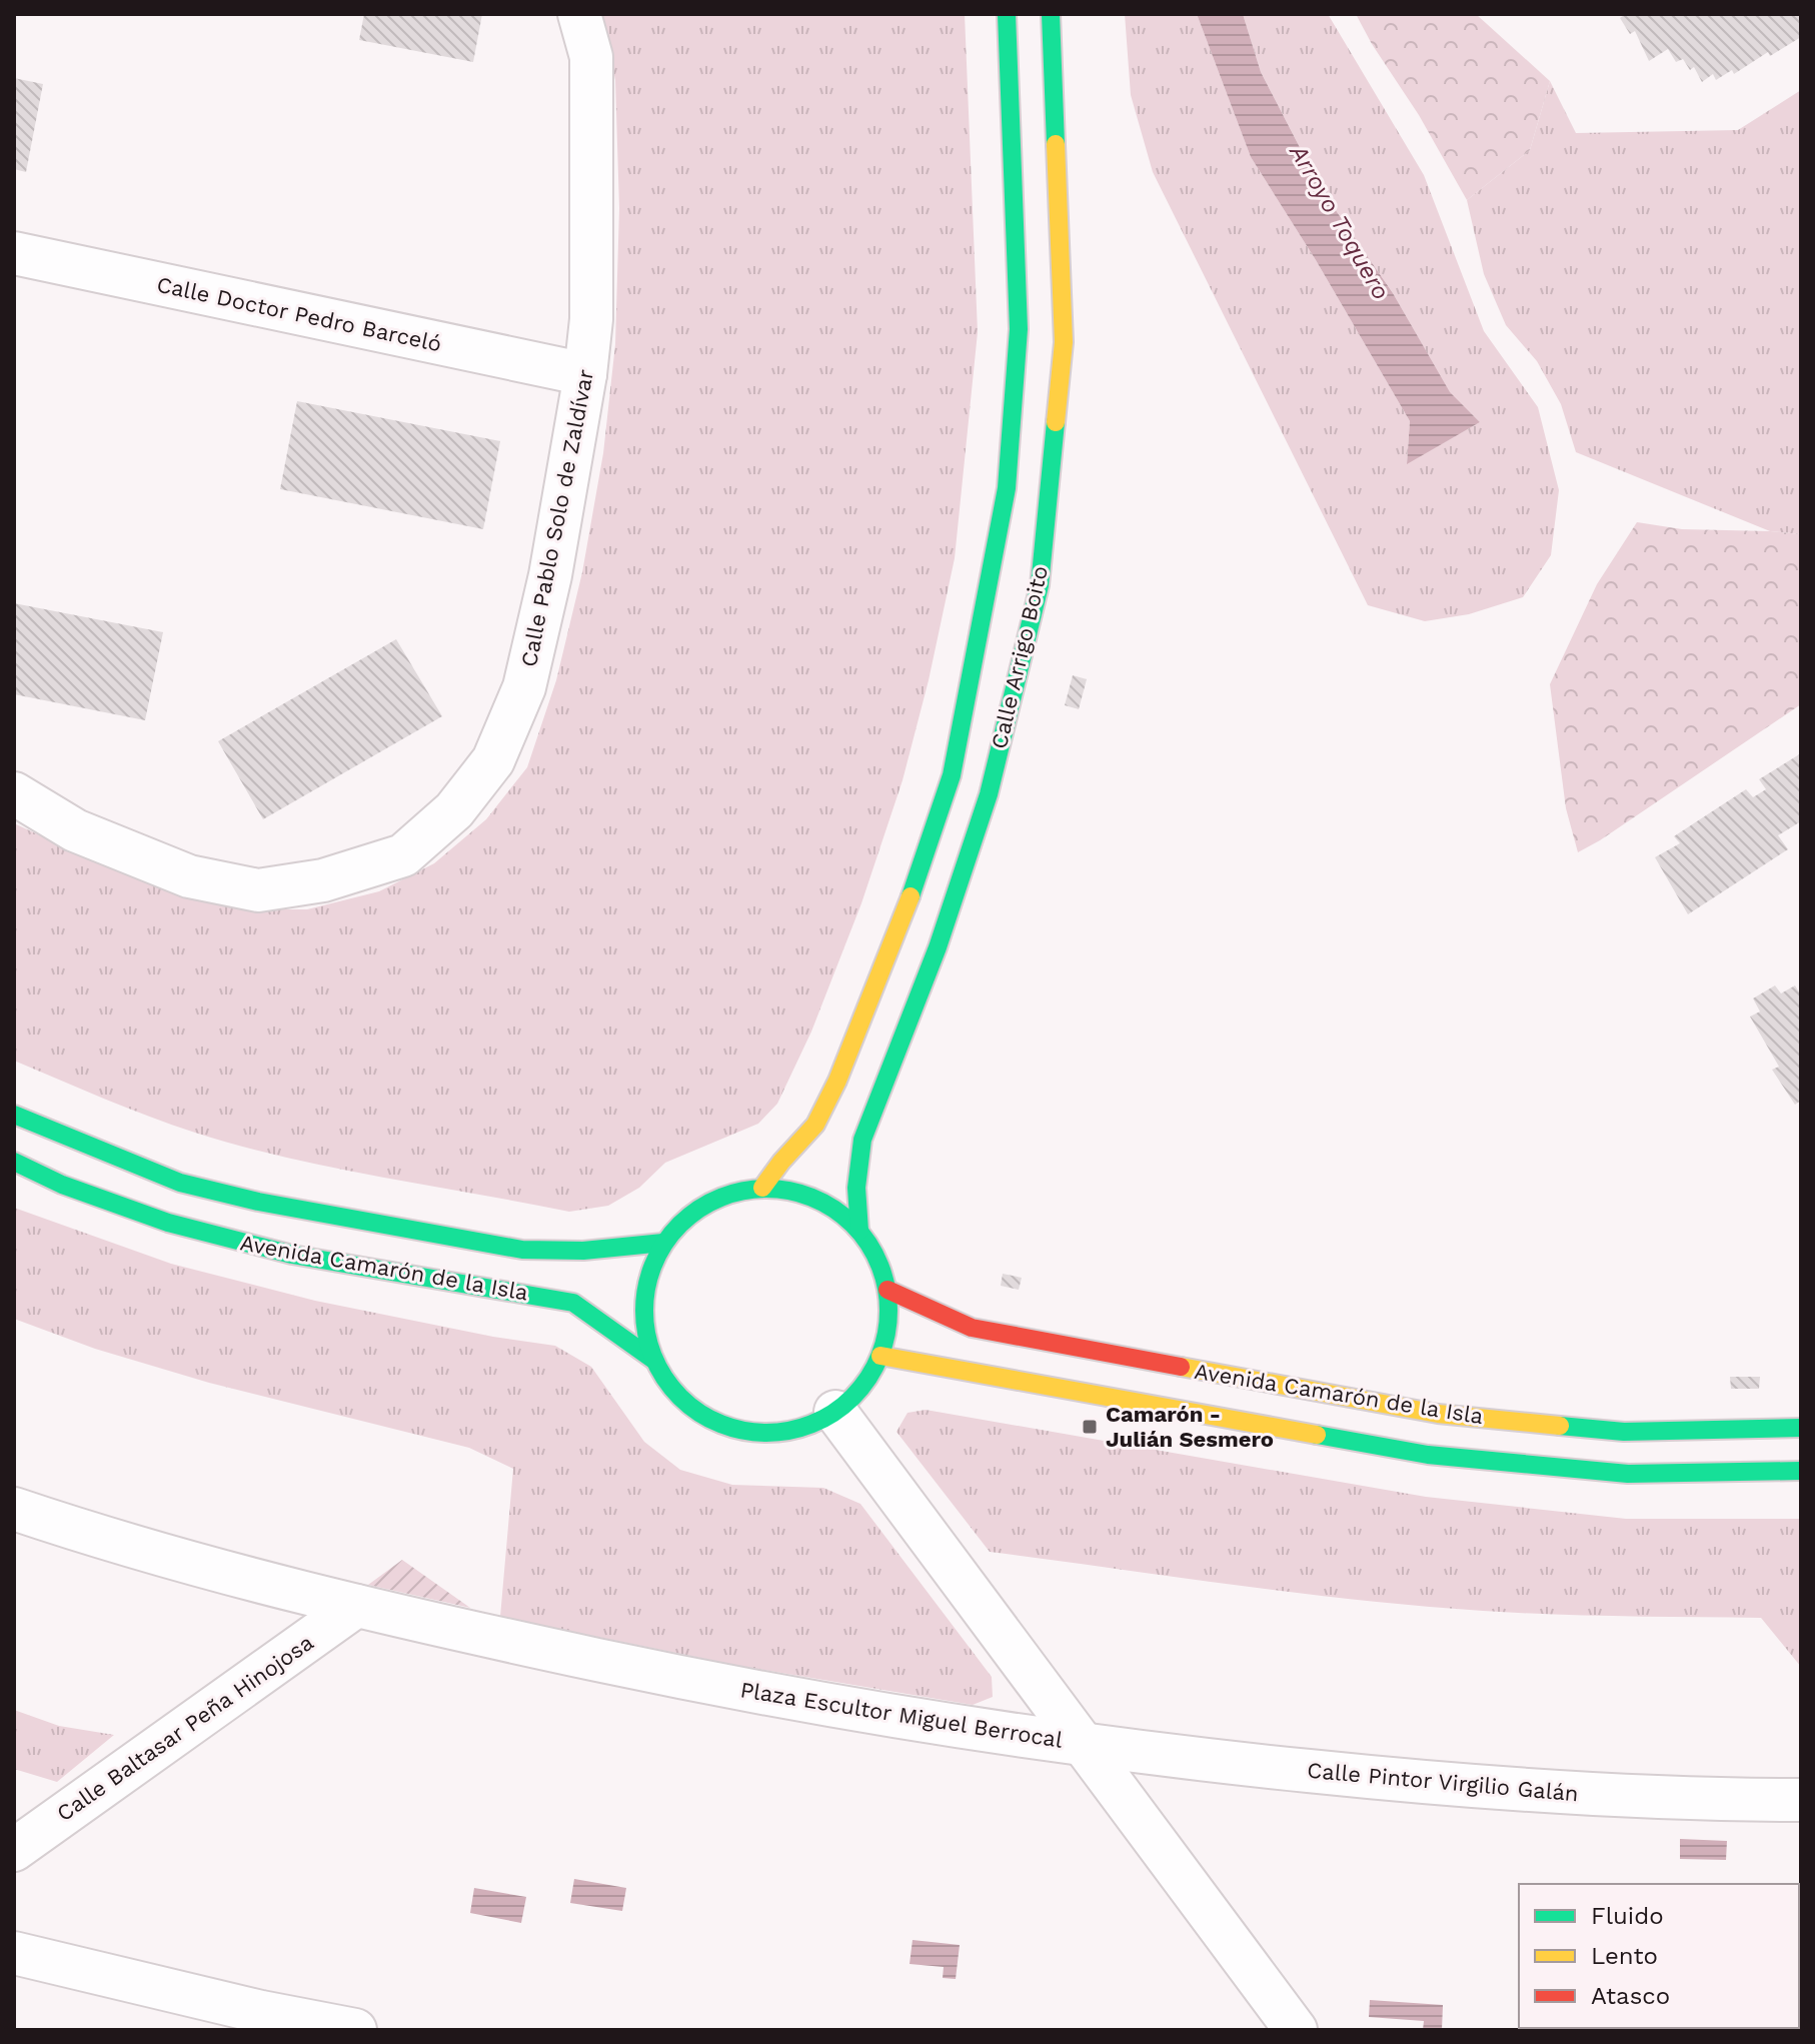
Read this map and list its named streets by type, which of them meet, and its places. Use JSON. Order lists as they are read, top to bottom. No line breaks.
{"streets":{"main road":["Calle Arrigo Boito","Avenida Camarón de la Isla"],"street":["Calle Doctor Pedro Barceló","Calle Pablo Solo de Zaldívar","Plaza Escultor Miguel Berrocal","Calle Baltasar Peña Hinojosa","Calle Pintor Virgilio Galán"]},"crossings":[["Calle Doctor Pedro Barceló","Calle Pablo Solo de Zaldívar"],["Calle Arrigo Boito","Avenida Camarón de la Isla"],["Calle Arrigo Boito","Plaza Escultor Miguel Berrocal"],["Avenida Camarón de la Isla","Plaza Escultor Miguel Berrocal"],["Plaza Escultor Miguel Berrocal","Calle Baltasar Peña Hinojosa"],["Plaza Escultor Miguel Berrocal","Calle Pintor Virgilio Galán"]],"water":["Arroyo Toquero"],"places":{"transit":["Camarón - Julián Sesmero"]},"legend":["Fluido","Lento","Atasco"]}
